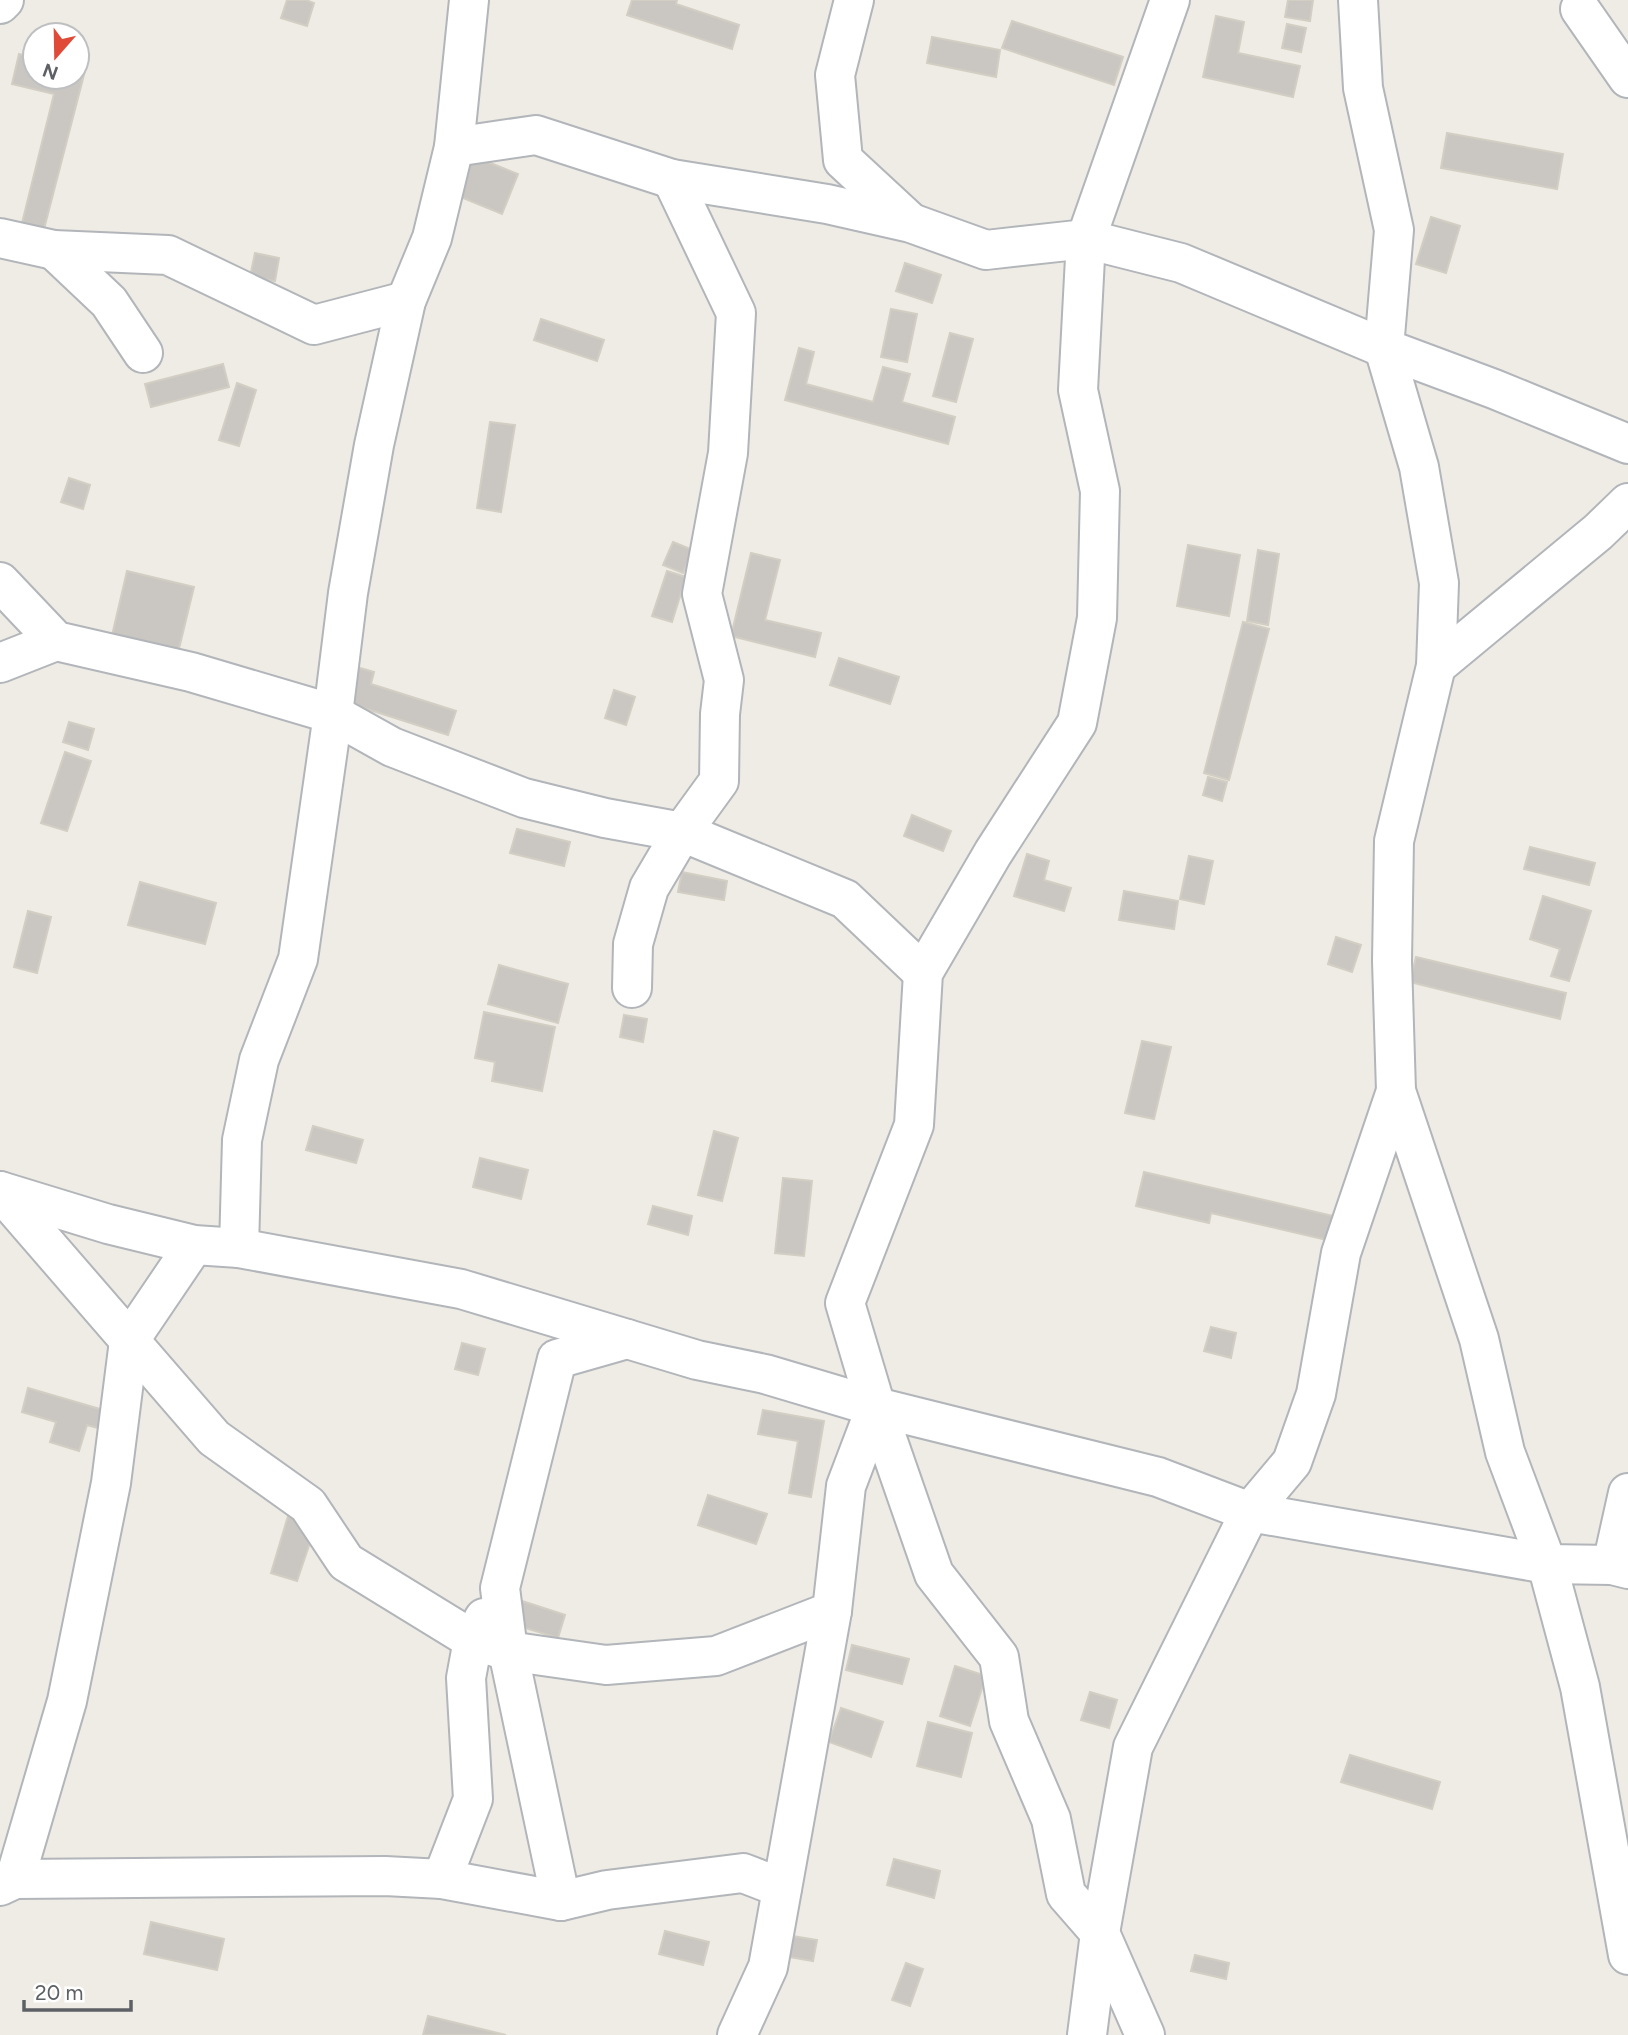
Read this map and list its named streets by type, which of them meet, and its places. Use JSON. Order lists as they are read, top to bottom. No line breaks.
{"scale_bar":"20 m","north":"bottom"}
